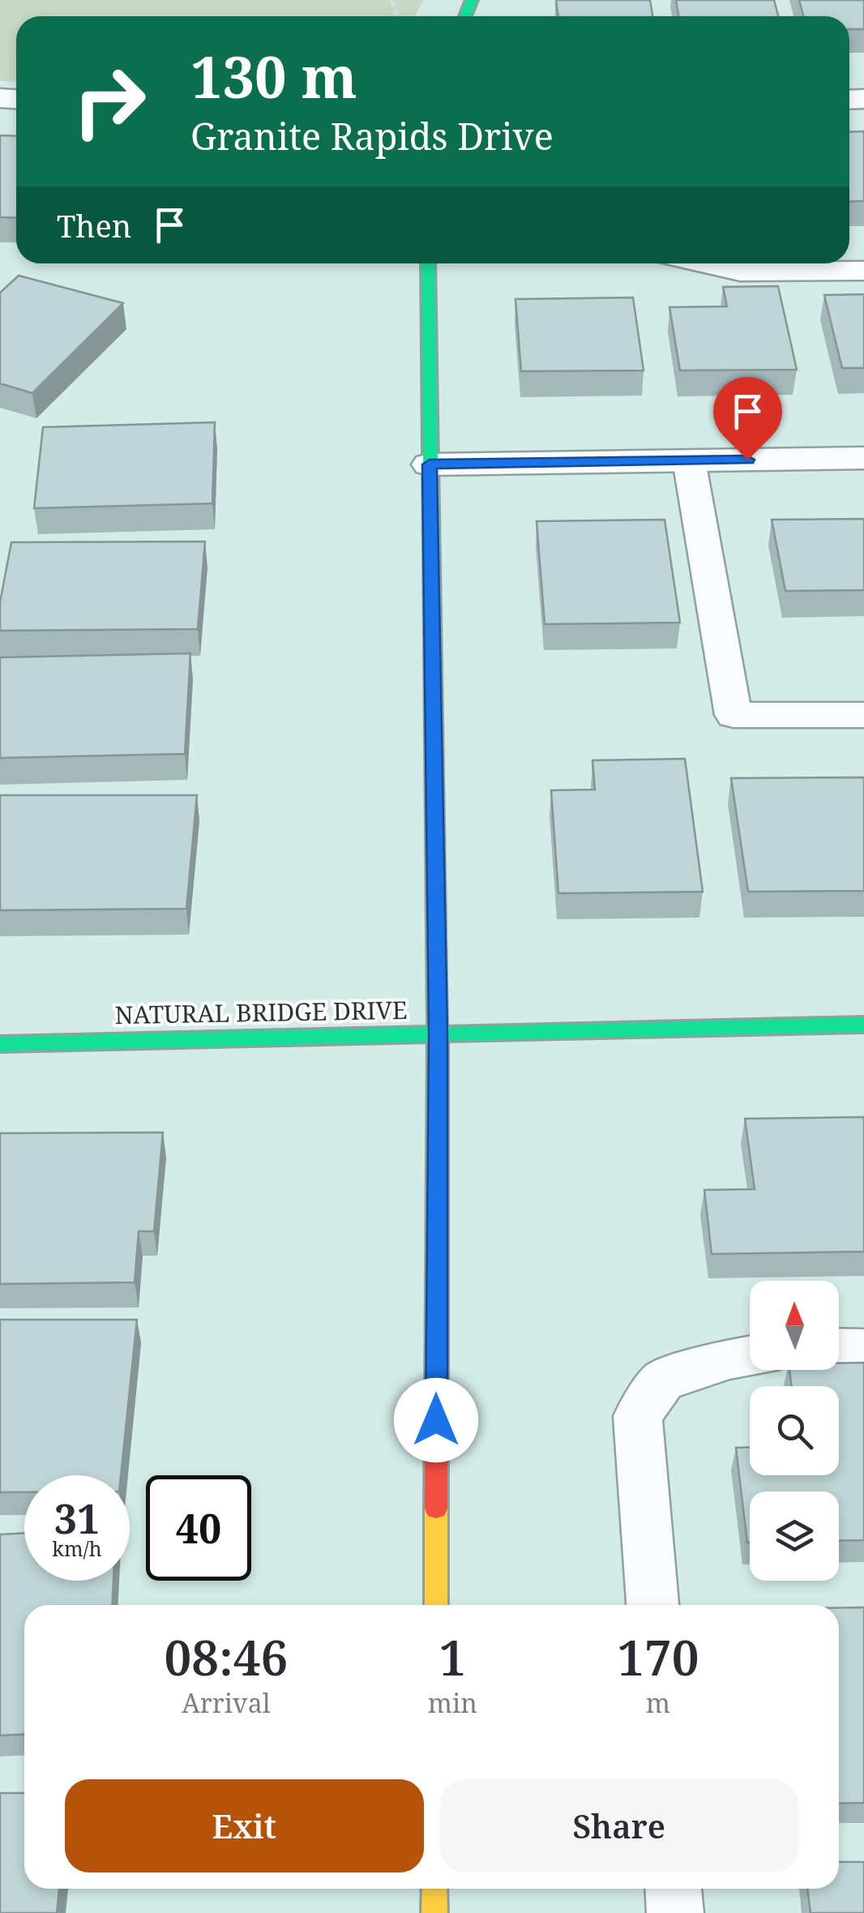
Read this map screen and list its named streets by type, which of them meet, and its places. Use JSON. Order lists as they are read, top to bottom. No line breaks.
{"streets":{"street":["NATURAL BRIDGE DRIVE"]},"north":"top","page":{"turn":["130 m","Granite Rapids Drive"],"then":"Then","speed":"31 km/h","limit":"40","eta":["08:46","Arrival","1","min","170","m"],"buttons":["Exit","Share"]}}
